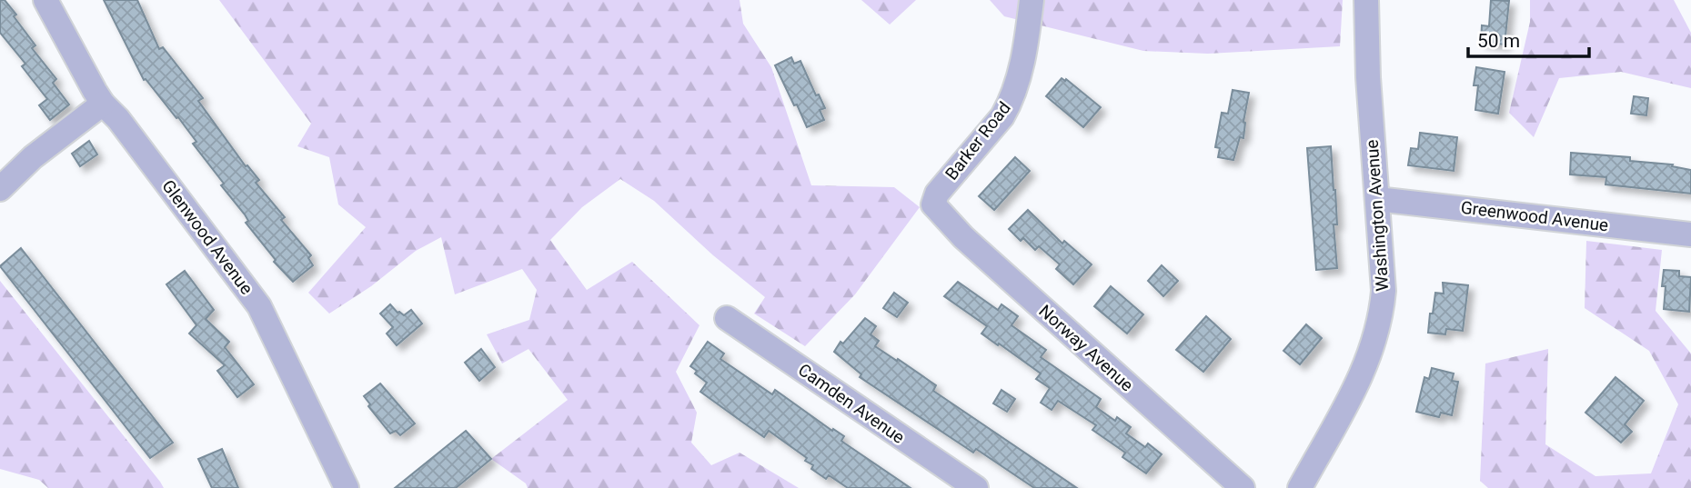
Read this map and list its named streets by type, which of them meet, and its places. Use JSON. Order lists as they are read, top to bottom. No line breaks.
{"streets":{"street":["Barker Road","Washington Avenue","Greenwood Avenue","Glenwood Avenue","Norway Avenue","Camden Avenue"]},"crossings":[["Barker Road","Norway Avenue"],["Washington Avenue","Greenwood Avenue"]],"scale_bar":"50 m"}
